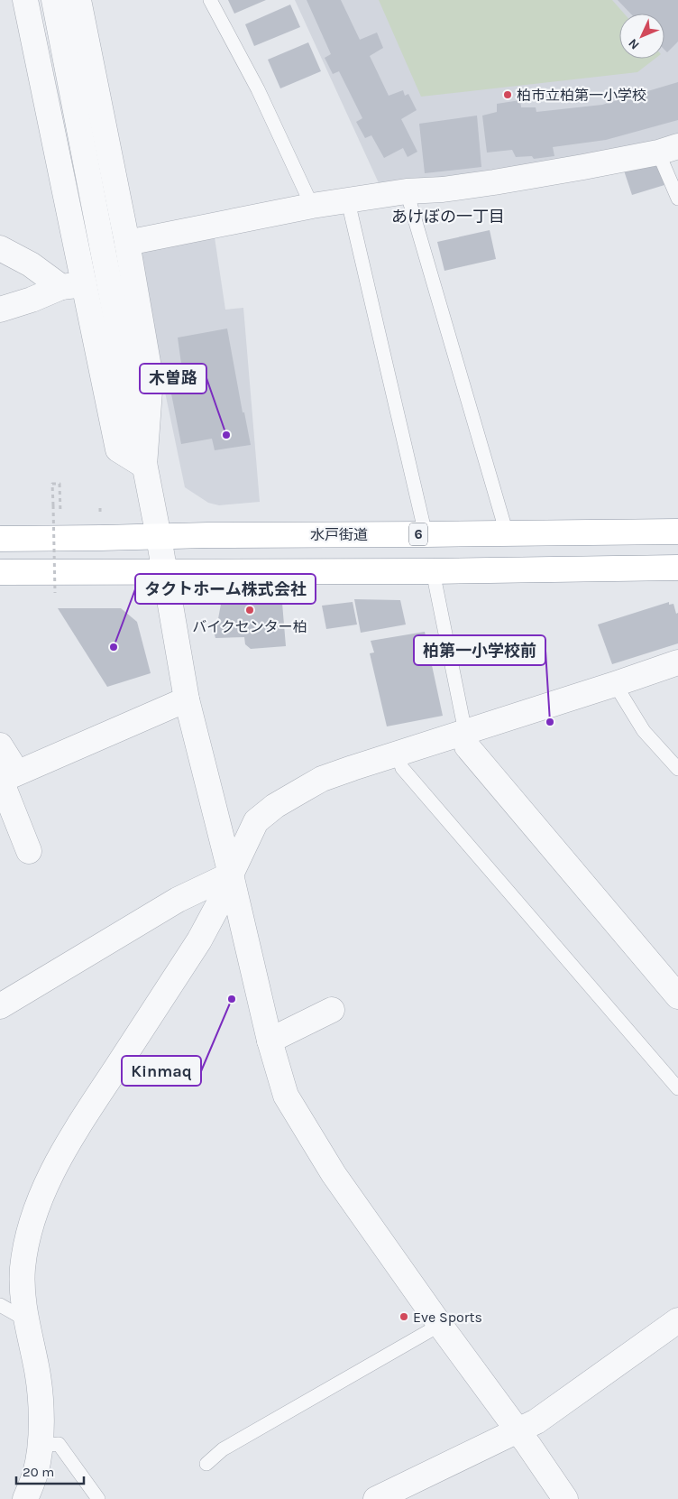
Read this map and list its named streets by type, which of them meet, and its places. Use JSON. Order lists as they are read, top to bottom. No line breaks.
{"streets":{"highway":["水戸街道","6"]},"districts":["あけぼの一丁目"],"places":["柏市立柏第一小学校","木曽路","バイクセンター柏","タクトホーム株式会社","柏第一小学校前","Kinmaq","Eve Sports"],"scale_bar":"20 m","north":"bottom left"}
